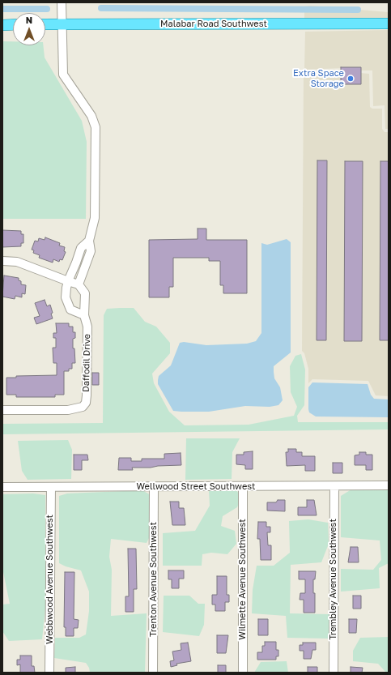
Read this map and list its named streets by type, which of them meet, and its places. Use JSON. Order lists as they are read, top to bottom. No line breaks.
{"streets":{"main road":["Malabar Road Southwest"],"street":["Daffodil Drive","Wellwood Street Southwest","Webbwood Avenue Southwest","Trenton Avenue Southwest","Wilmette Avenue Southwest","Trembley Avenue Southwest"]},"crossings":[["Wellwood Street Southwest","Webbwood Avenue Southwest"],["Wellwood Street Southwest","Trenton Avenue Southwest"],["Wellwood Street Southwest","Wilmette Avenue Southwest"],["Wellwood Street Southwest","Trembley Avenue Southwest"]],"places":["Extra Space Storage"],"north":"top"}
